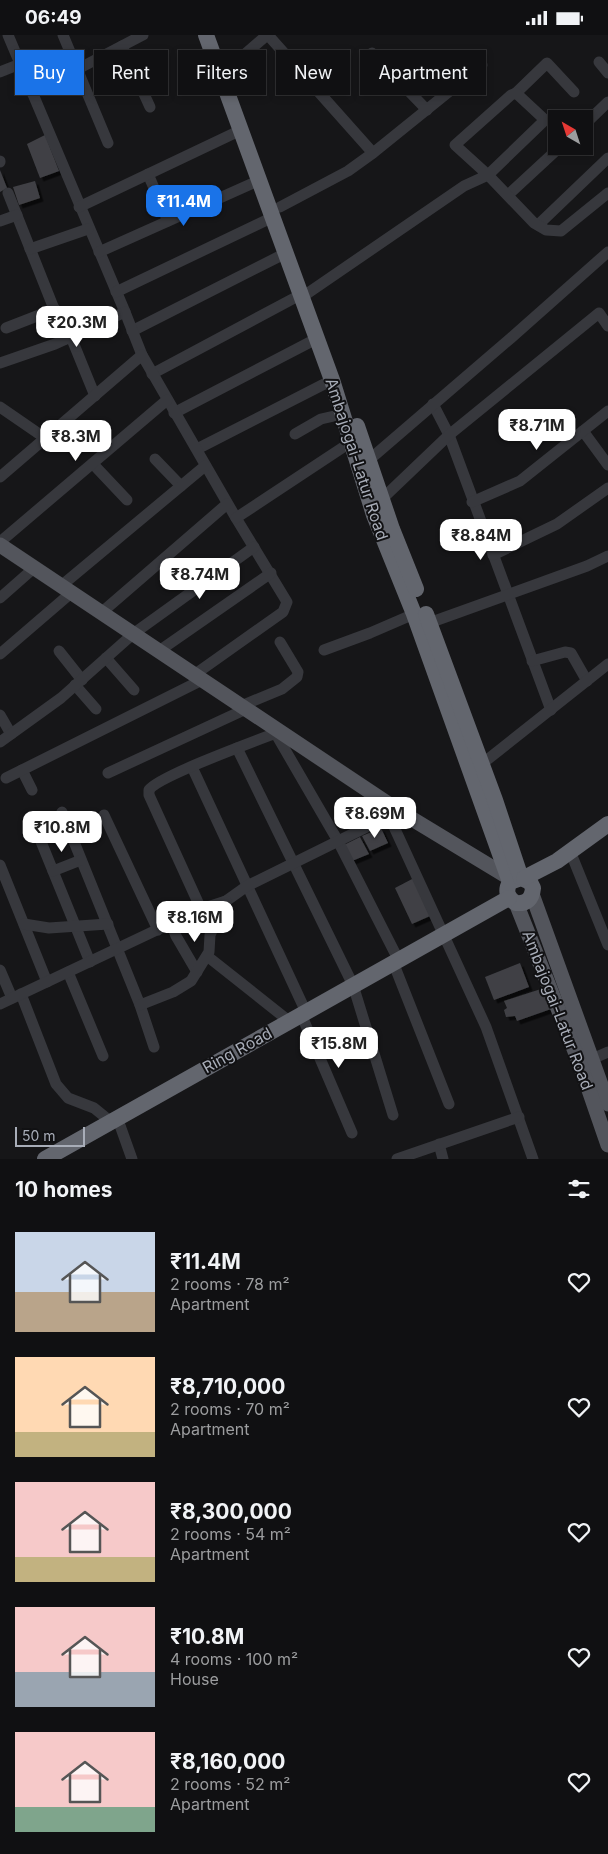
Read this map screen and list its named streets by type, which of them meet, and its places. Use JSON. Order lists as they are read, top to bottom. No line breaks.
{"streets":{"highway":["Ambajogai-Latur Road","Ring Road"]},"crossings":[["Ambajogai-Latur Road","Ring Road"]],"scale_bar":"50 m","north":"top left","page":{"status":"06:49","chip":["Buy","Rent","Filters","New","Apartment"],"price":["₹11.4M","₹20.3M","₹8.71M","₹8.3M","₹8.84M","₹8.74M","₹8.69M","₹10.8M","₹8.16M","₹15.8M"],"scale":"50 m","heading":"10 homes","list":[{"name":"₹11.4M","note":"2 rooms · 78 m² · Apartment"},{"name":"₹8,710,000","note":"2 rooms · 70 m² · Apartment"},{"name":"₹8,300,000","note":"2 rooms · 54 m² · Apartment"},{"name":"₹10.8M","note":"4 rooms · 100 m² · House"},{"name":"₹8,160,000","note":"2 rooms · 52 m² · Apartment"}]}}
